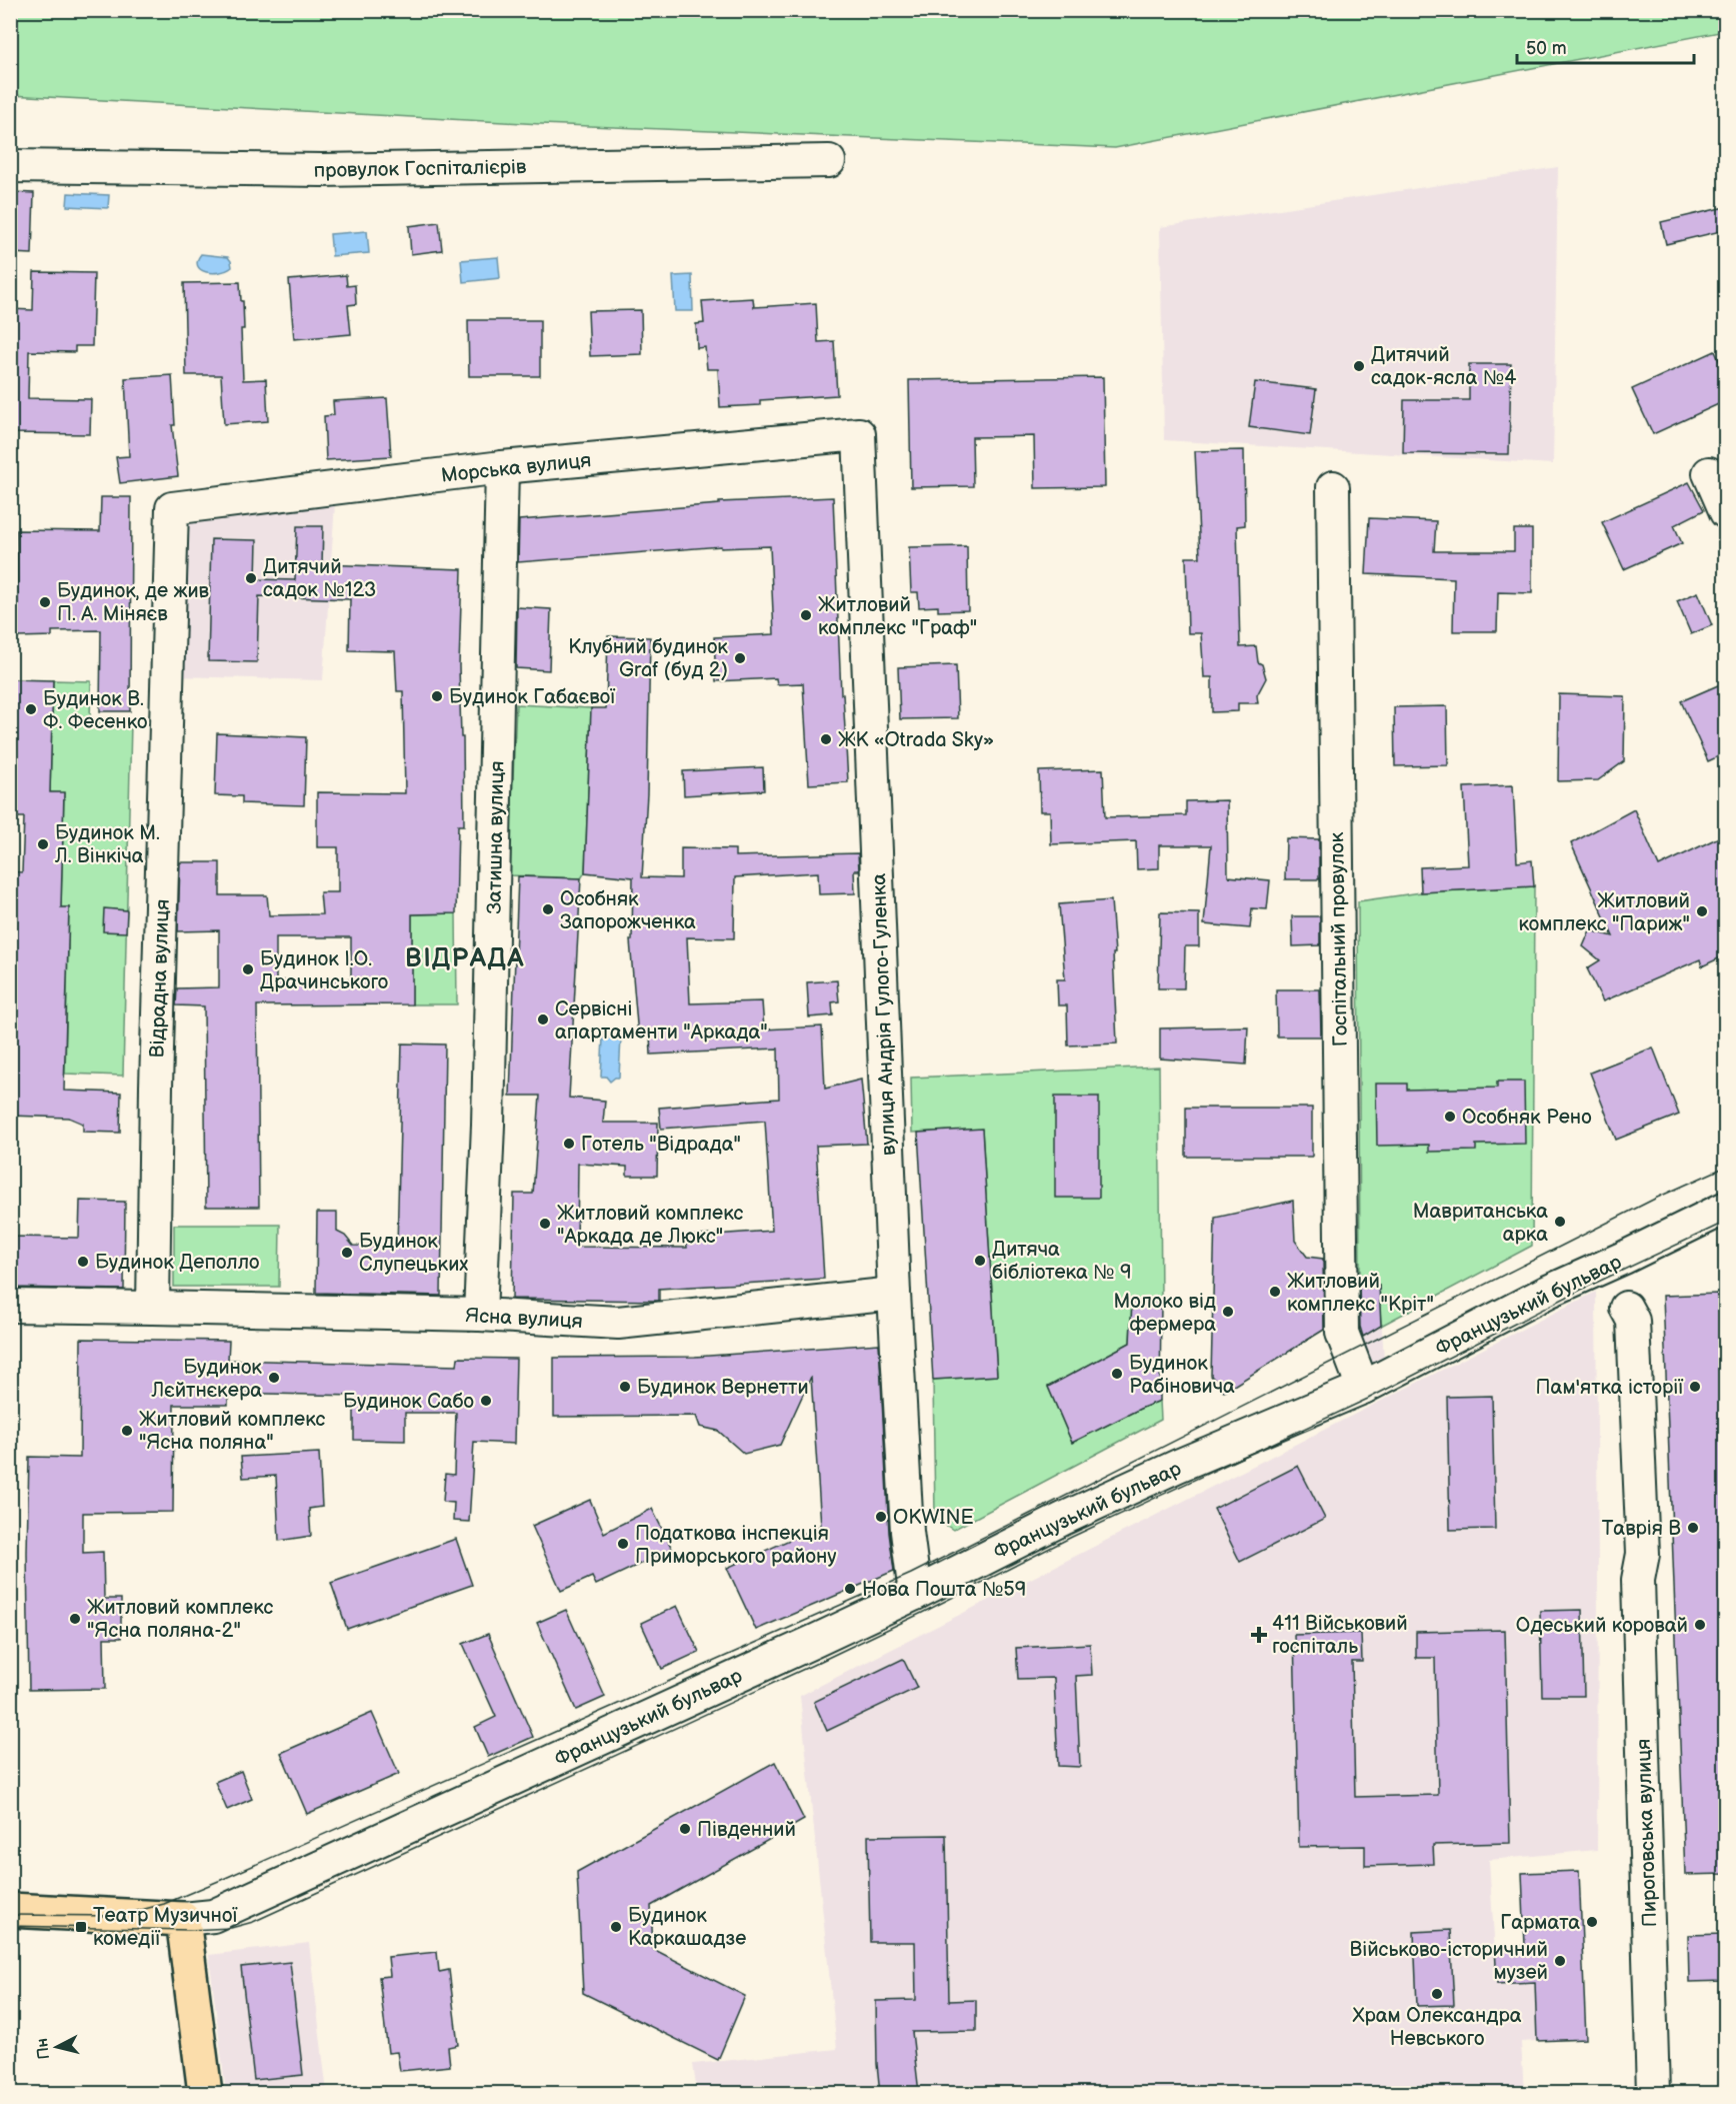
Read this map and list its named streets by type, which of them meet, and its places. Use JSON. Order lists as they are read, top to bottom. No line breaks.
{"streets":{"street":["провулок Госпіталієрів","Морська вулиця","Затишна вулиця","Госпітальний провулок","Відрадна вулиця","вулиця Андрія Гулого-Гуленка","Французький бульвар","Ясна вулиця","Пироговська вулиця"]},"crossings":[["Морська вулиця","Затишна вулиця"],["Морська вулиця","Відрадна вулиця"],["Морська вулиця","вулиця Андрія Гулого-Гуленка"],["Затишна вулиця","Ясна вулиця"],["Госпітальний провулок","Французький бульвар"],["Відрадна вулиця","Ясна вулиця"],["вулиця Андрія Гулого-Гуленка","Французький бульвар"],["вулиця Андрія Гулого-Гуленка","Ясна вулиця"],["Французький бульвар","Пироговська вулиця"]],"districts":["ВІДРАДА"],"places":{"other":["Дитячий садок-ясла №4","Дитячий садок №123","Будинок, де жив П. А. Міняєв","Житловий комплекс \"Граф\"","Клубний будинок Graf (буд 2)","Будинок Габаєвої","Будинок В. Ф. Фесенко","ЖК «Otrada Sky»","Будинок М. Л. Вінкіча","Особняк Запорожченка","Житловий комплекс \"Париж\"","Будинок І.О. Драчинського","Сервісні апартаменти \"Аркада\"","Особняк Рено","Готель \"Відрада\"","Мавританська арка","Житловий комплекс \"Аркада де Люкс\"","Будинок Слупецьких","Дитяча бібліотека № 9","Будинок Деполло","Житловий комплекс \"Кріт\"","Молоко від фермера","Будинок Рабіновича","Будинок Лєйтнєкера","Будинок Вернетти","Пам'ятка історії","Будинок Сабо","Житловий комплекс \"Ясна поляна\"","OKWINE","Таврія В","Податкова інспекція Приморського району","Нова Пошта №59","Житловий комплекс \"Ясна поляна-2\"","Одеський коровай","Південний","Гармата","Будинок Каркашадзе","Військово-історичний музей","Храм Олександра Невського"],"health":["411 Військовий госпіталь"],"transit":["Театр Музичної комедії"]},"scale_bar":"50 m","north":"left"}
